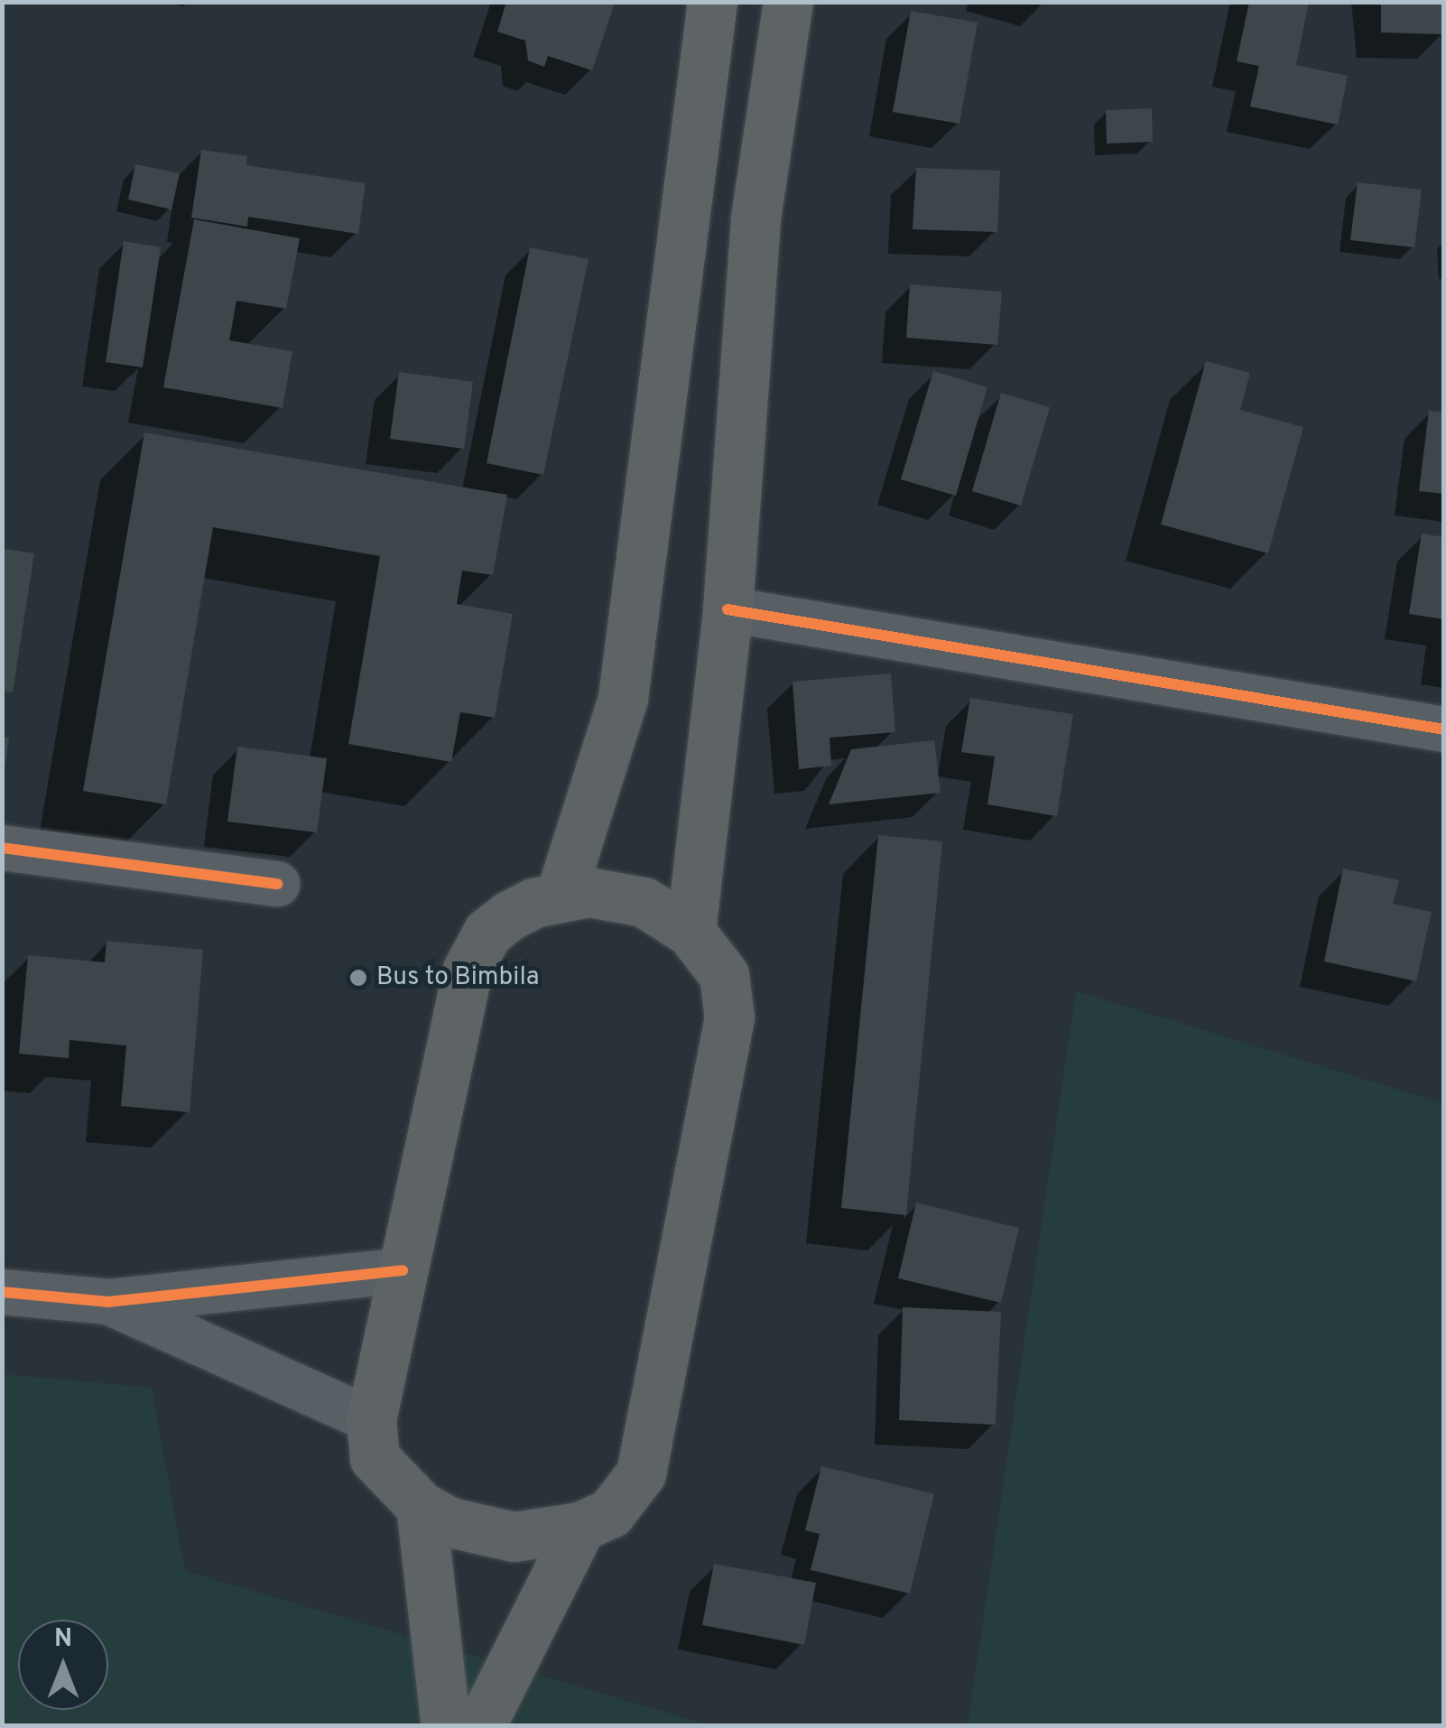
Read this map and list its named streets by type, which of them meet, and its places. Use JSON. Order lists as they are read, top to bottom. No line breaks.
{"places":["Bus to Bimbila"],"north":"top"}
